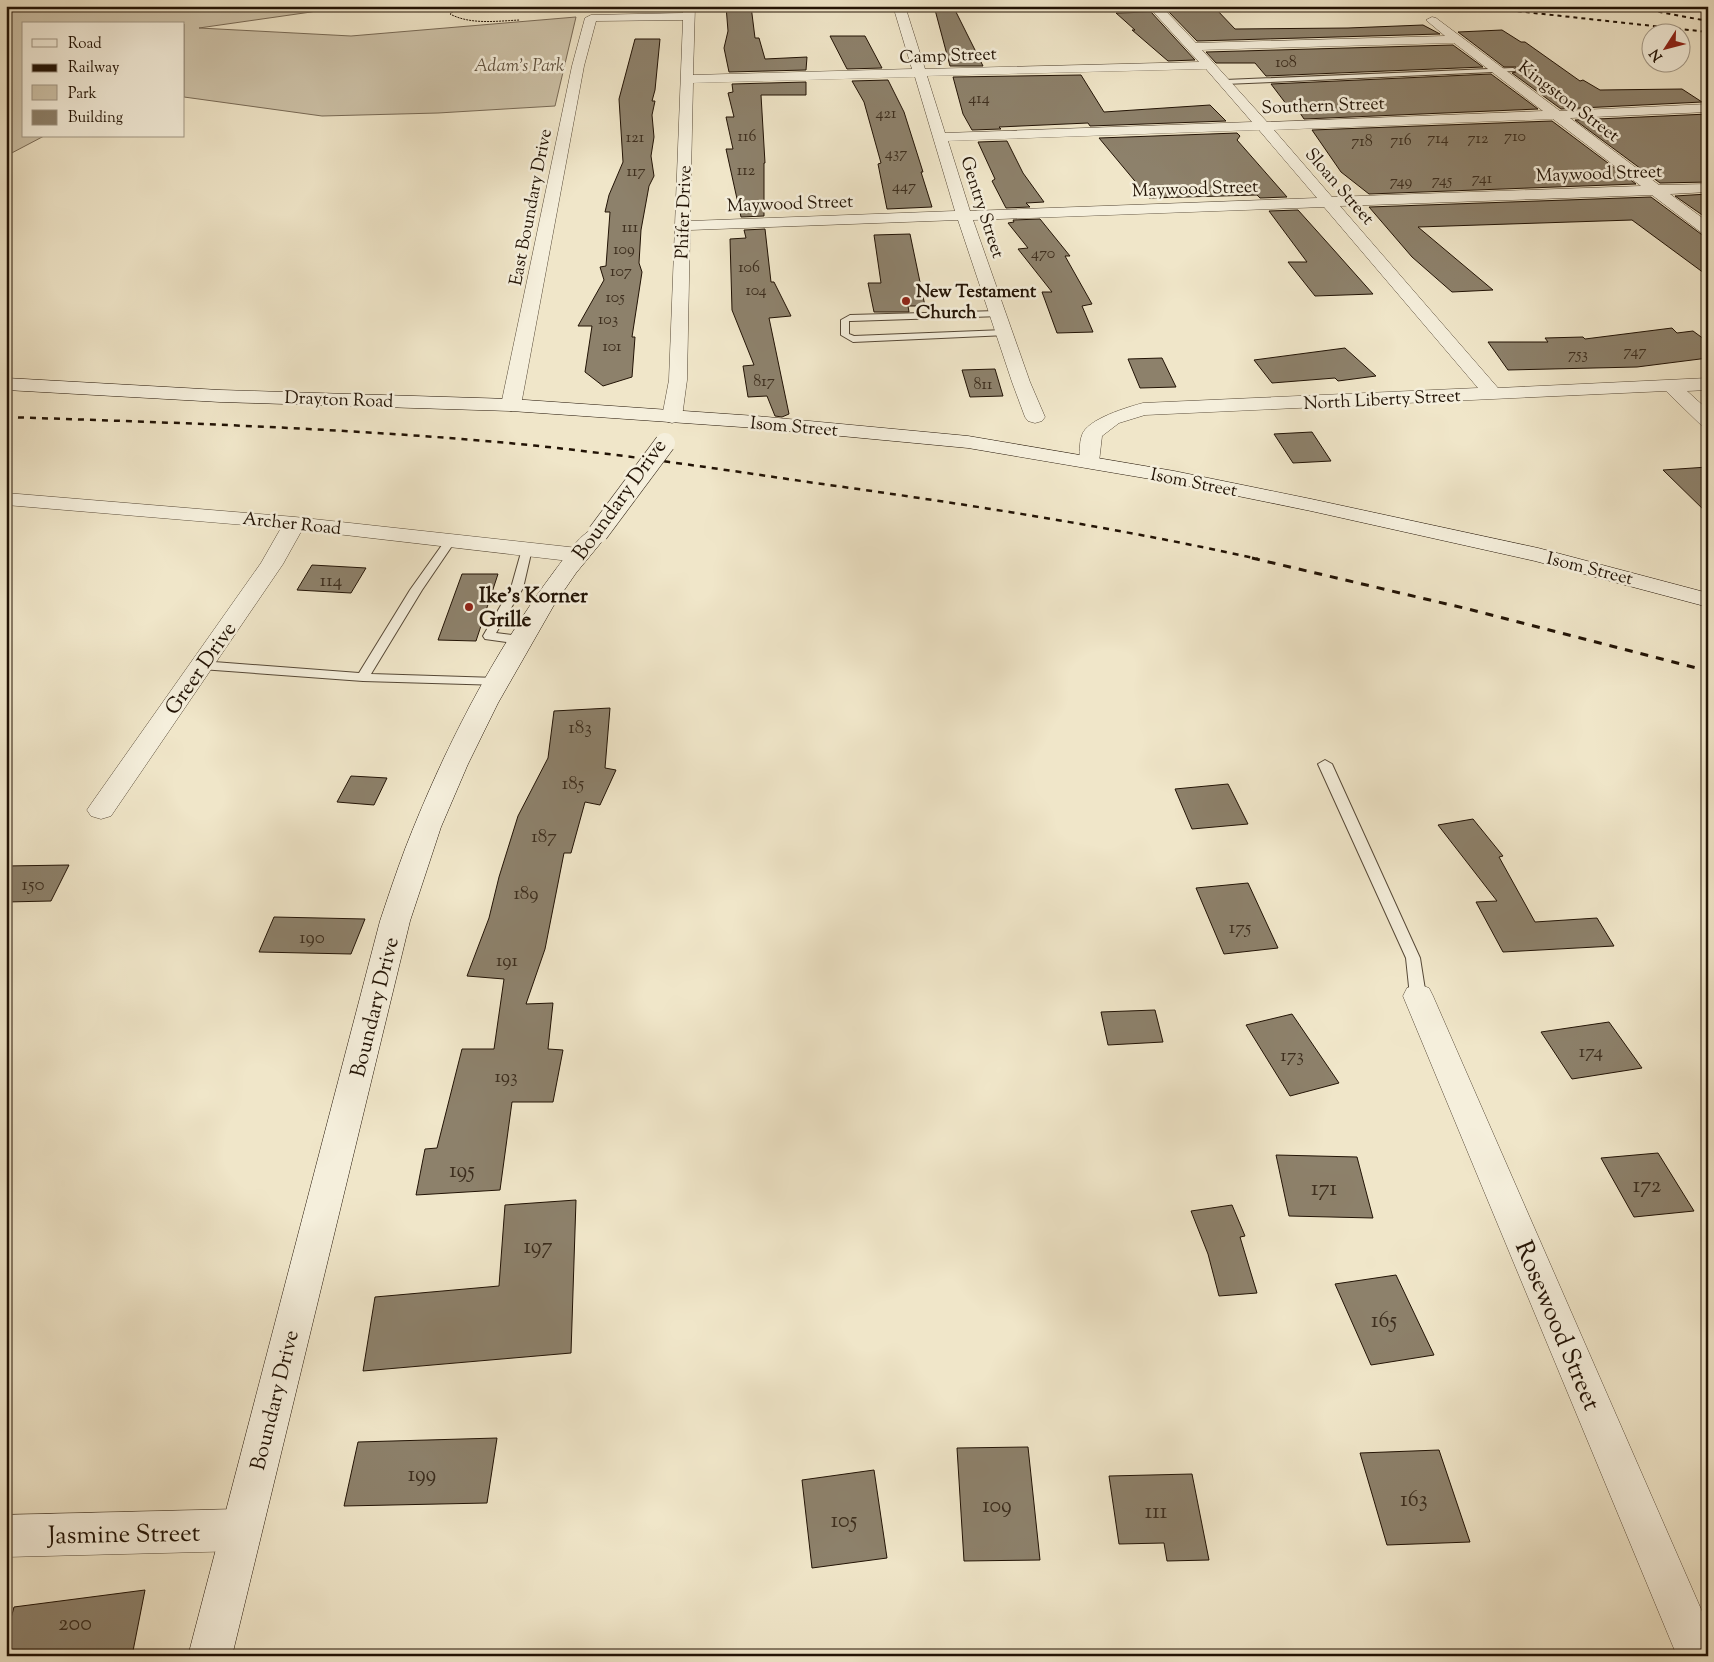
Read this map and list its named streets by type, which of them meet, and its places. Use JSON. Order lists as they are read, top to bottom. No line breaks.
{"streets":{"street":["Camp Street","Kingston Street","Southern Street","Maywood Street","Sloan Street","East Boundary Drive","Gentry Street","Phifer Drive","Drayton Road","North Liberty Street","Isom Street","Boundary Drive","Archer Road","Greer Drive","Rosewood Street","Jasmine Street"]},"crossings":[["Camp Street","Sloan Street"],["Camp Street","Gentry Street"],["Camp Street","Phifer Drive"],["Kingston Street","Southern Street"],["Kingston Street","Maywood Street"],["Southern Street","Sloan Street"],["Southern Street","Gentry Street"],["Maywood Street","Sloan Street"],["Maywood Street","Gentry Street"],["Maywood Street","Phifer Drive"],["Sloan Street","North Liberty Street"],["East Boundary Drive","Phifer Drive"],["East Boundary Drive","Drayton Road"],["Phifer Drive","Drayton Road"],["Phifer Drive","Isom Street"],["Phifer Drive","Boundary Drive"],["Drayton Road","Isom Street"],["Drayton Road","Boundary Drive"],["North Liberty Street","Isom Street"],["Isom Street","Boundary Drive"],["Boundary Drive","Archer Road"],["Boundary Drive","Jasmine Street"],["Archer Road","Greer Drive"]],"parks":["Adam's Park"],"places":["New Testament Church","Ike's Korner Grille"],"house_numbers":["108","414","421","116","710","121","714","712","716","718","437","112","117","741","745","749","447","111","109","470","106","107","104","105","103","101","747","753","817","811","114","183","185","187","150","189","175","190","191","174","173","193","195","172","171","197","165","199","163","109","111","105","200"],"legend":["Road","Railway","Park","Building"],"north":"bottom left"}
